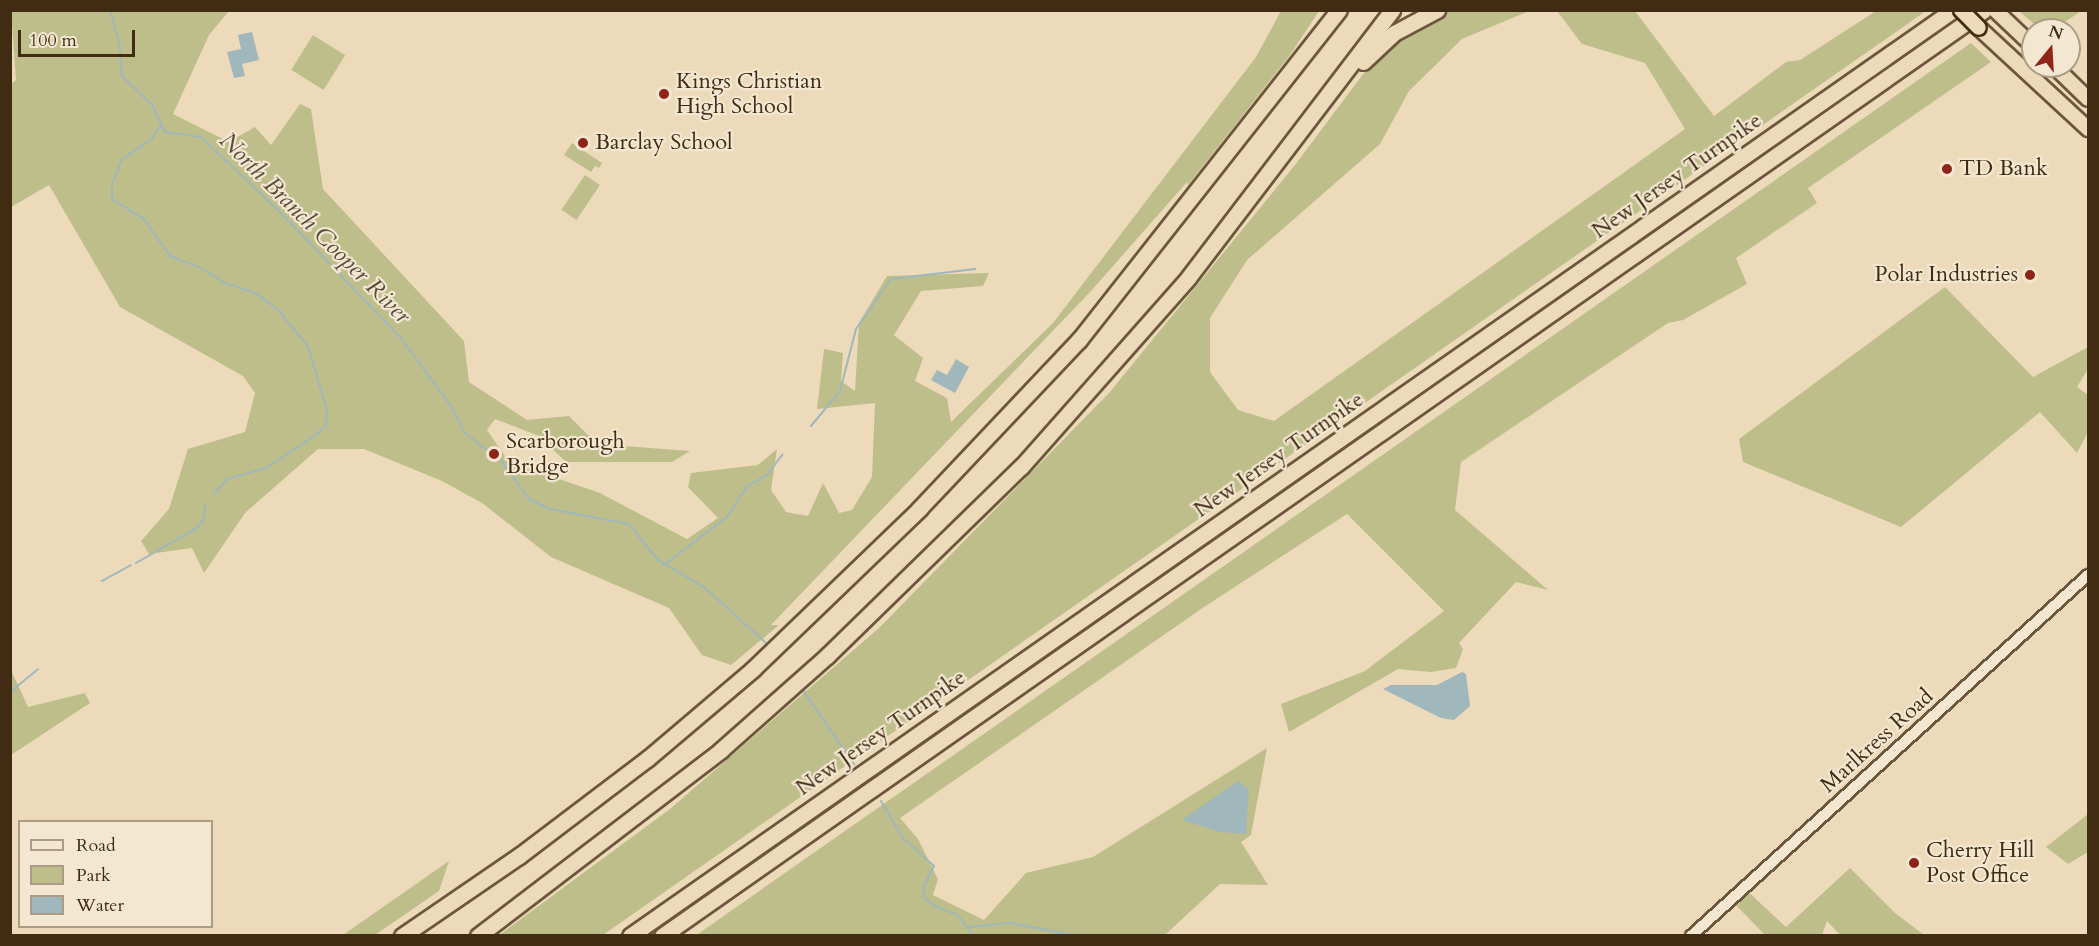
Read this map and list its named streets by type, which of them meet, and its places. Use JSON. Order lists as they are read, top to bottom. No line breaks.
{"streets":{"highway":["New Jersey Turnpike"],"street":["Marlkress Road"]},"water":["North Branch Cooper River"],"places":["Kings Christian High School","Barclay School","TD Bank","Polar Industries","Scarborough Bridge","Cherry Hill Post Office"],"legend":["Road","Park","Water"],"scale_bar":"100 m","north":"top"}
